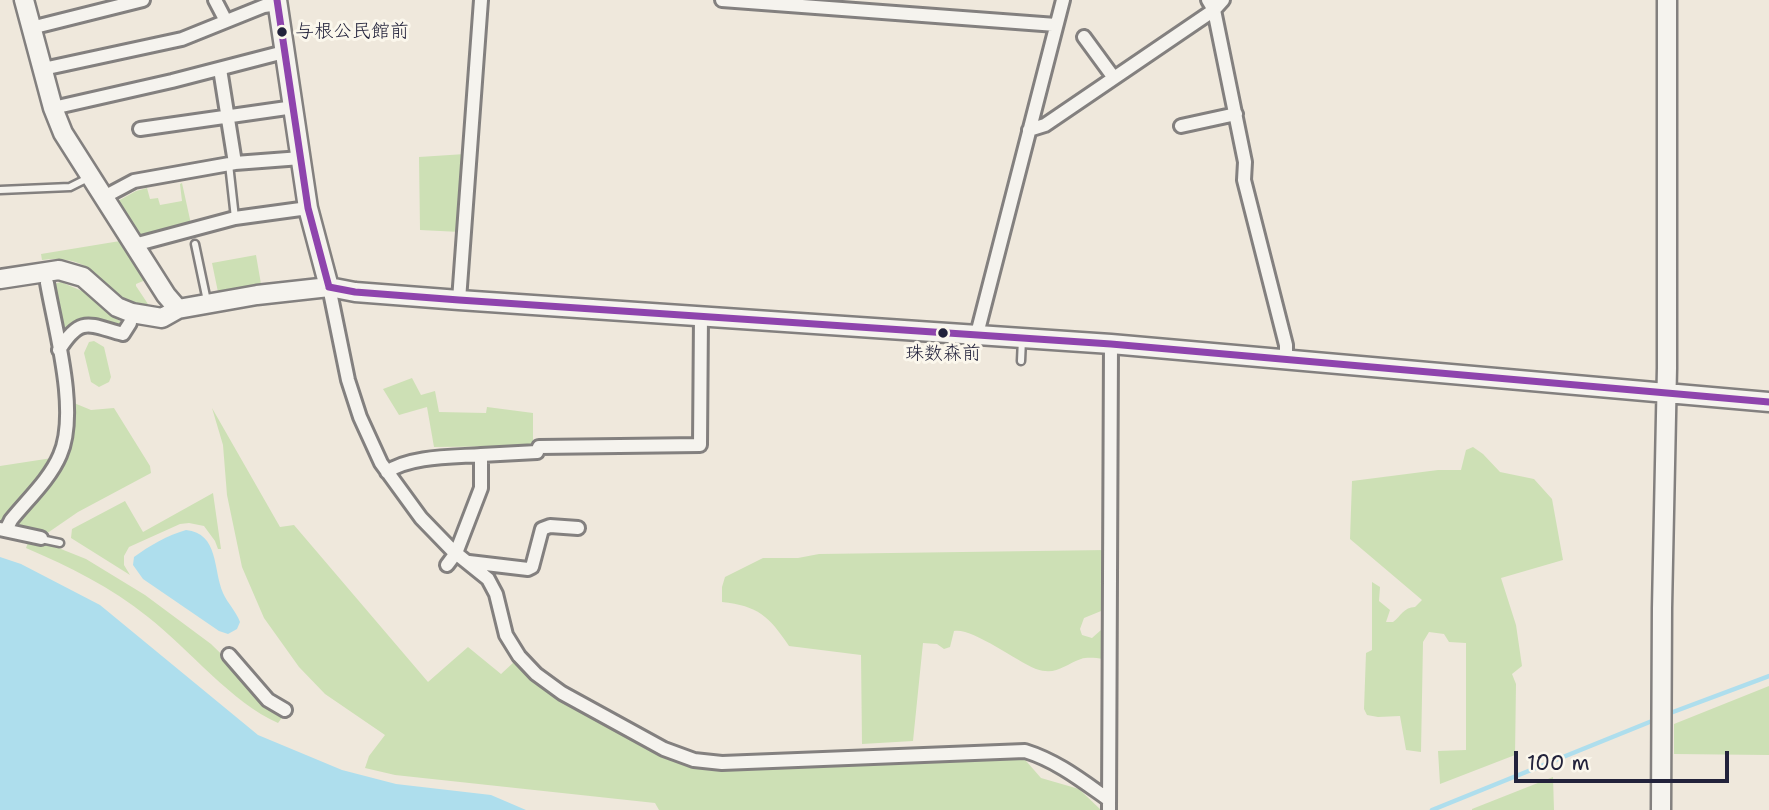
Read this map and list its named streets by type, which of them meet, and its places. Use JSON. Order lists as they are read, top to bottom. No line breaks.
{"places":["与根公民館前","珠数森前"],"scale_bar":"100 m"}
